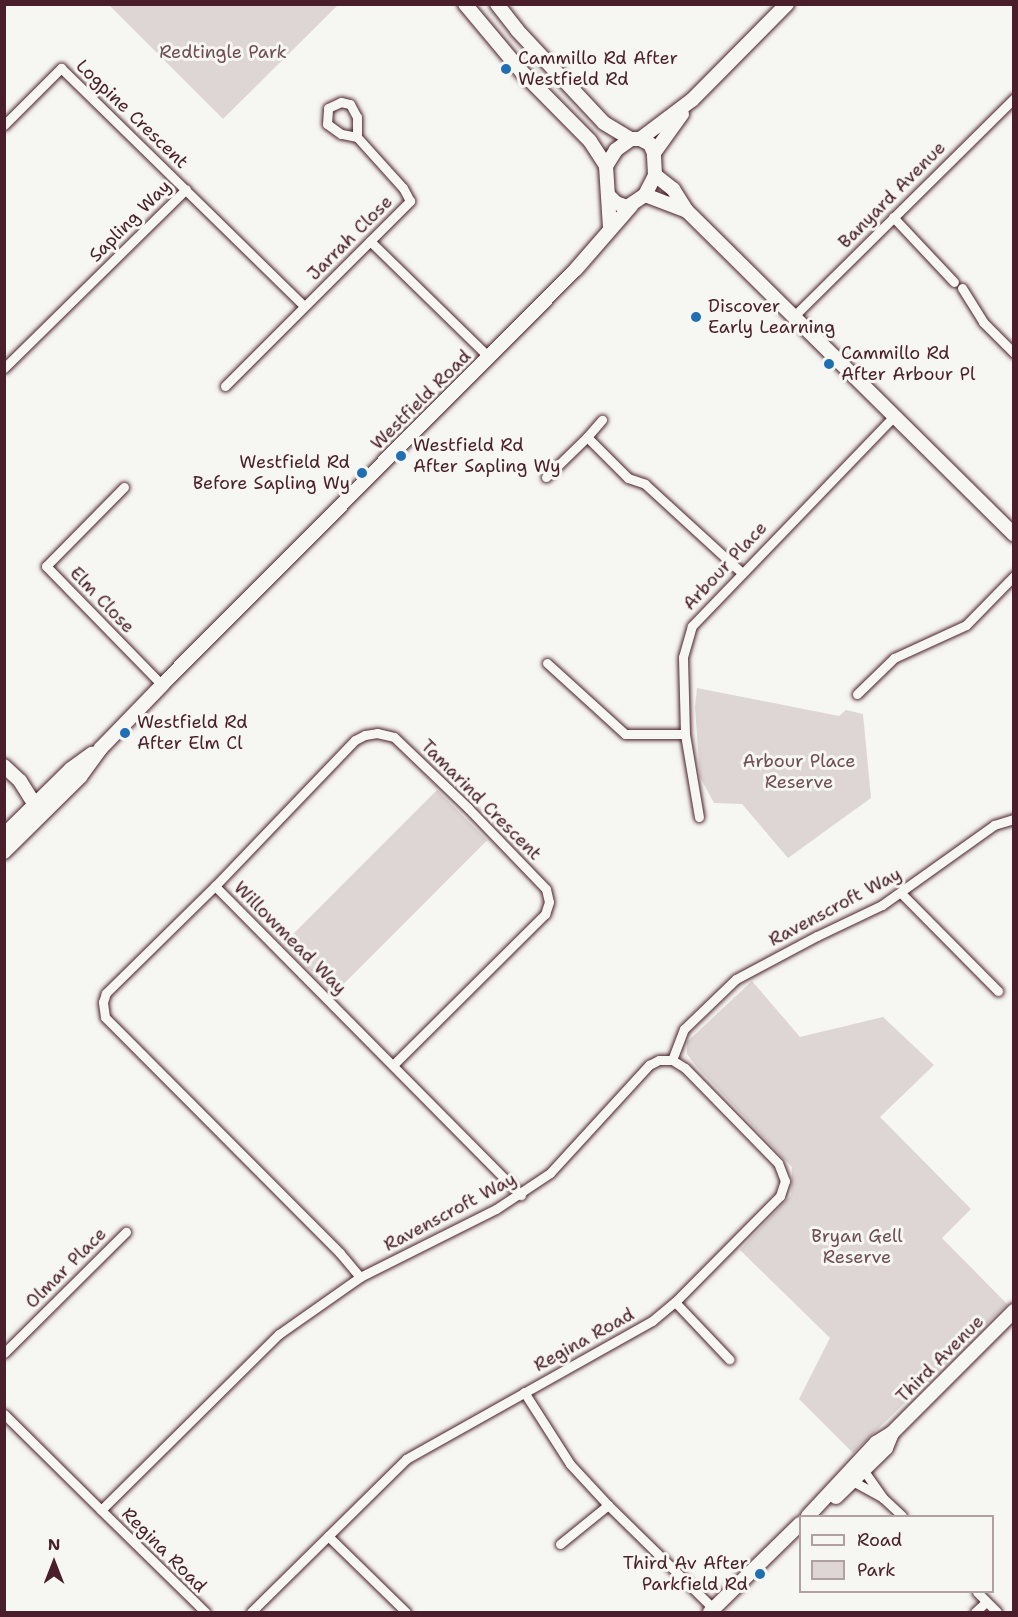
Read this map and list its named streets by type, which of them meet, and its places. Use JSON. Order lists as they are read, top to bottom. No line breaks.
{"streets":{"main road":["Westfield Road","Third Avenue"],"street":["Logpine Crescent","Banyard Avenue","Sapling Way","Jarrah Close","Arbour Place","Elm Close","Tamarind Crescent","Ravenscroft Way","Willowmead Way","Olmar Place","Regina Road"]},"crossings":[["Logpine Crescent","Sapling Way"],["Sapling Way","Jarrah Close"],["Westfield Road","Elm Close"],["Tamarind Crescent","Willowmead Way"],["Ravenscroft Way","Willowmead Way"],["Ravenscroft Way","Regina Road"]],"parks":["Redtingle Park","Arbour Place Reserve","Bryan Gell Reserve"],"places":["Cammillo Rd After Westfield Rd","Discover Early Learning","Cammillo Rd After Arbour Pl","Westfield Rd After Sapling Wy","Westfield Rd Before Sapling Wy","Westfield Rd After Elm Cl","Third Av After Parkfield Rd"],"legend":["Road","Park"],"north":"top"}
